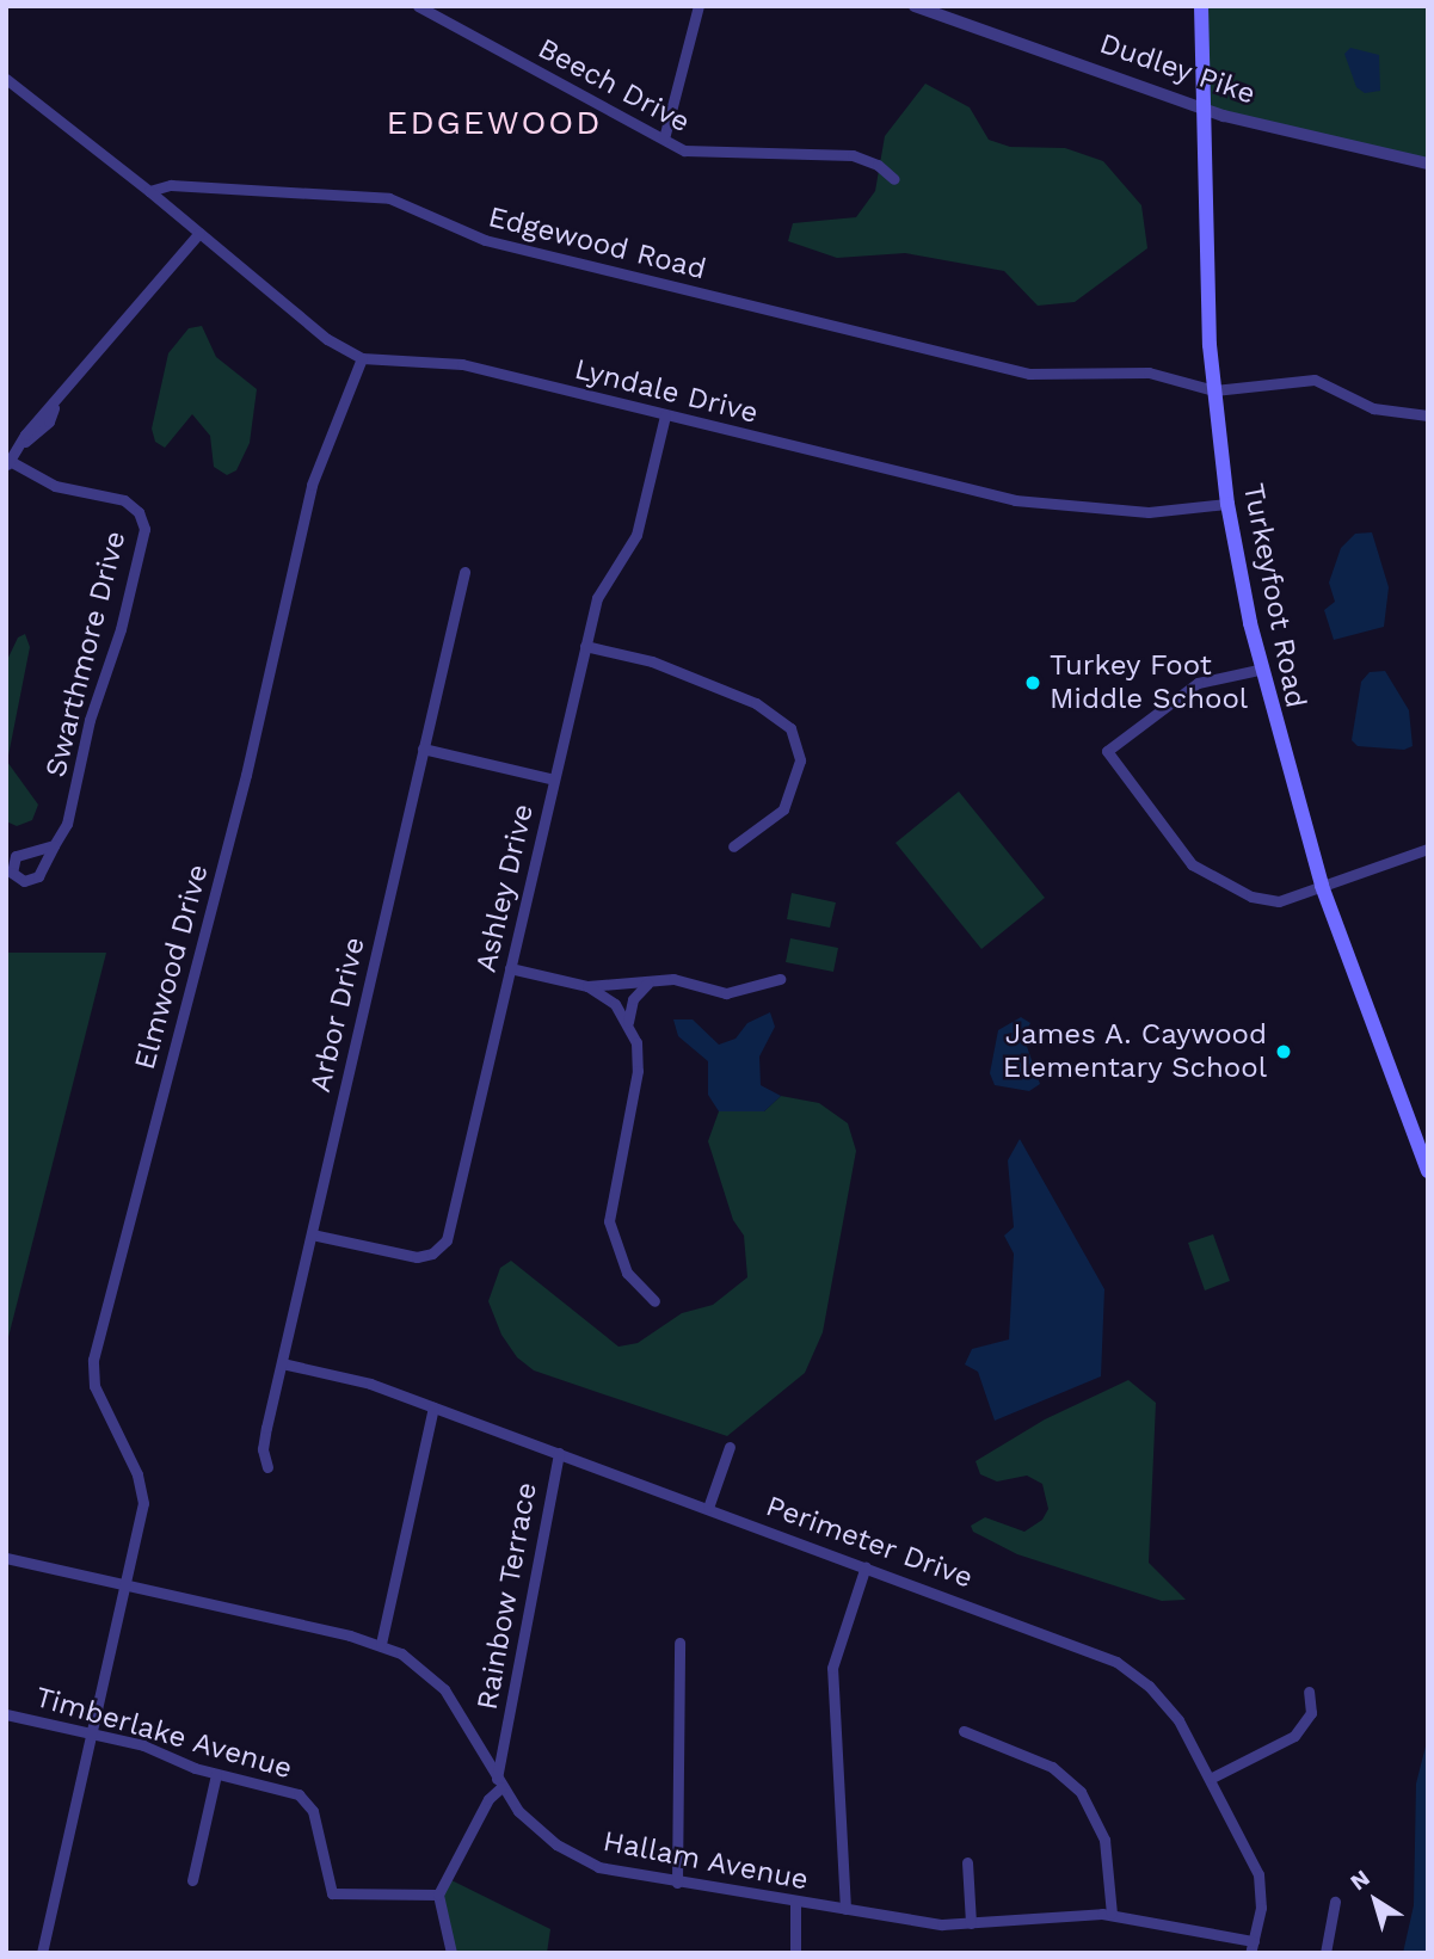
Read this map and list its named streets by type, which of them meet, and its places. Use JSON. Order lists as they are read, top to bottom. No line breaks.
{"streets":{"main road":["Turkeyfoot Road"],"street":["Dudley Pike","Beech Drive","Edgewood Road","Lyndale Drive","Swarthmore Drive","Ashley Drive","Elmwood Drive","Arbor Drive","Perimeter Drive","Rainbow Terrace","Timberlake Avenue","Hallam Avenue"]},"crossings":[["Dudley Pike","Turkeyfoot Road"],["Edgewood Road","Lyndale Drive"],["Edgewood Road","Turkeyfoot Road"],["Lyndale Drive","Turkeyfoot Road"],["Lyndale Drive","Ashley Drive"],["Lyndale Drive","Elmwood Drive"],["Ashley Drive","Arbor Drive"],["Elmwood Drive","Timberlake Avenue"],["Elmwood Drive","Hallam Avenue"],["Arbor Drive","Perimeter Drive"],["Perimeter Drive","Rainbow Terrace"],["Perimeter Drive","Hallam Avenue"],["Rainbow Terrace","Timberlake Avenue"],["Rainbow Terrace","Hallam Avenue"]],"districts":["EDGEWOOD"],"places":["Turkey Foot Middle School","James A. Caywood Elementary School"],"north":"top left"}
